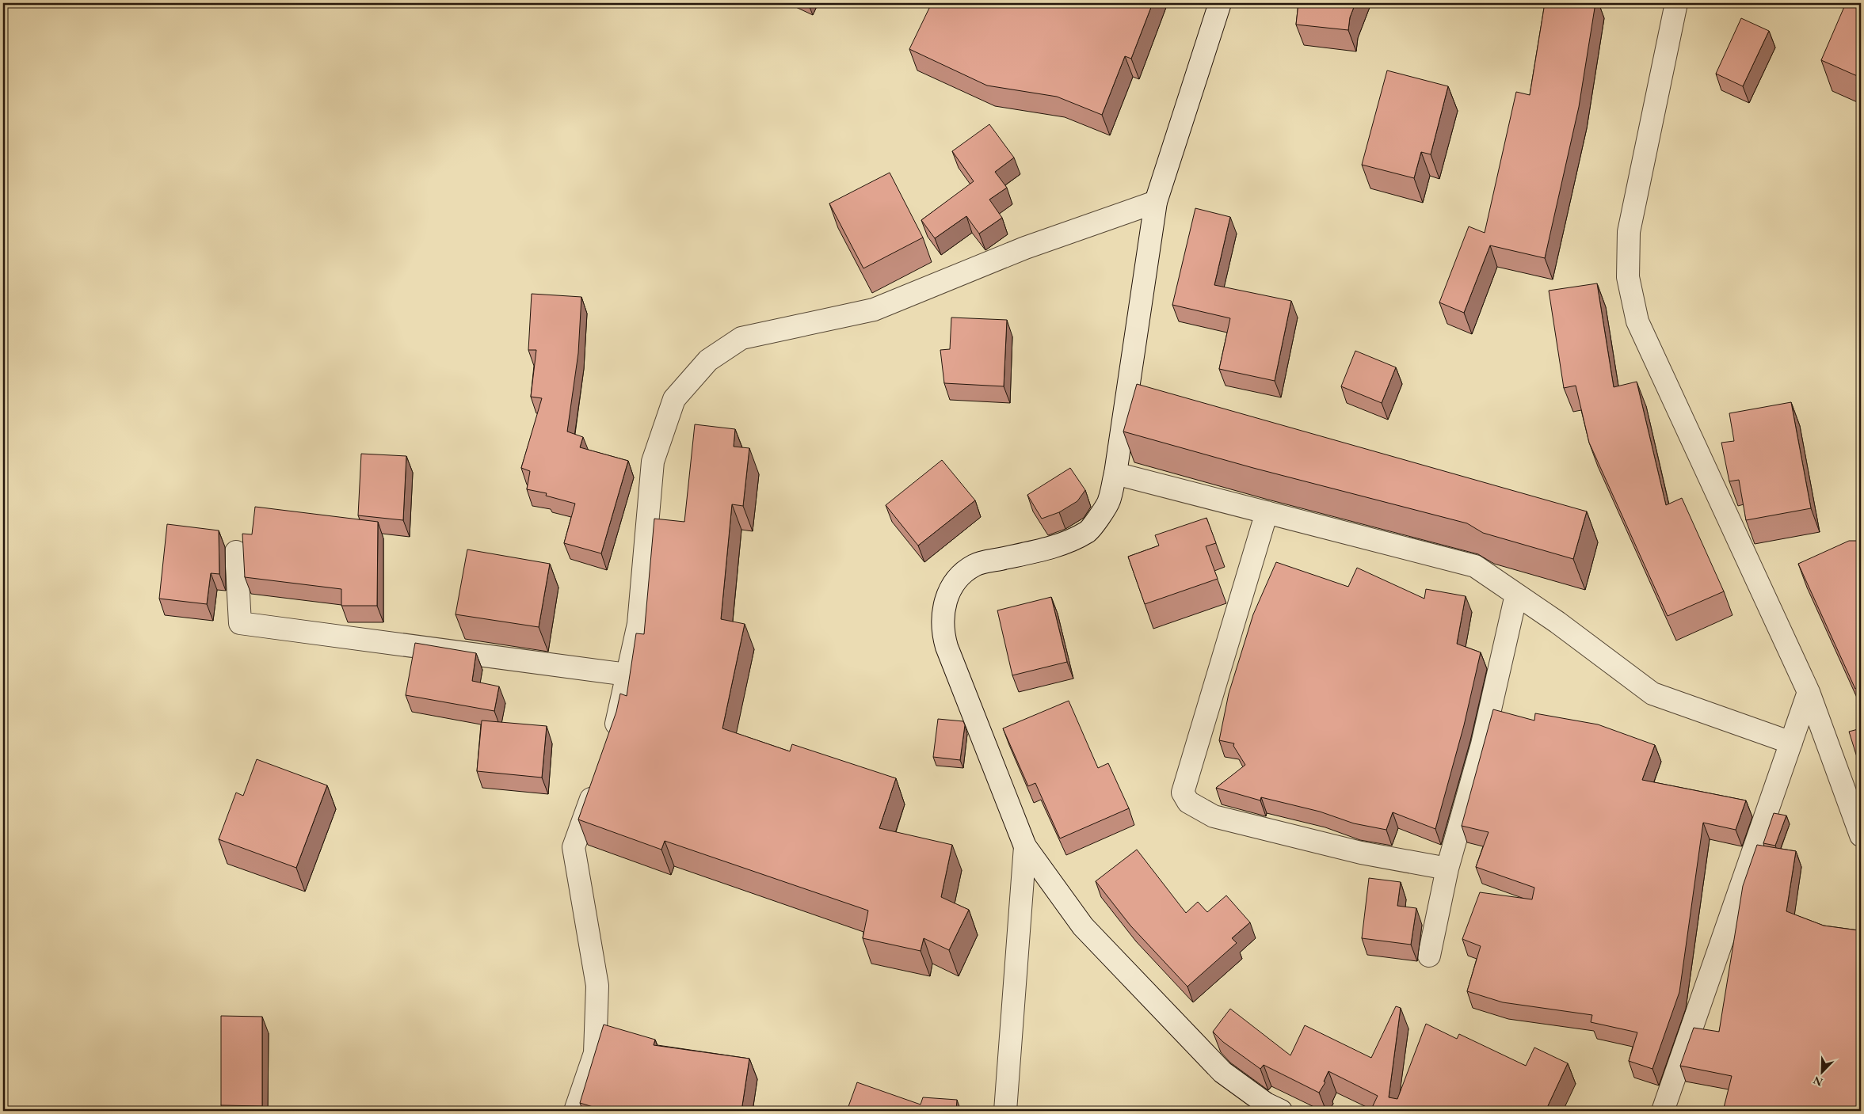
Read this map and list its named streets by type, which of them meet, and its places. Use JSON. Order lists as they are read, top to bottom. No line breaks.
{"north":"bottom left"}
